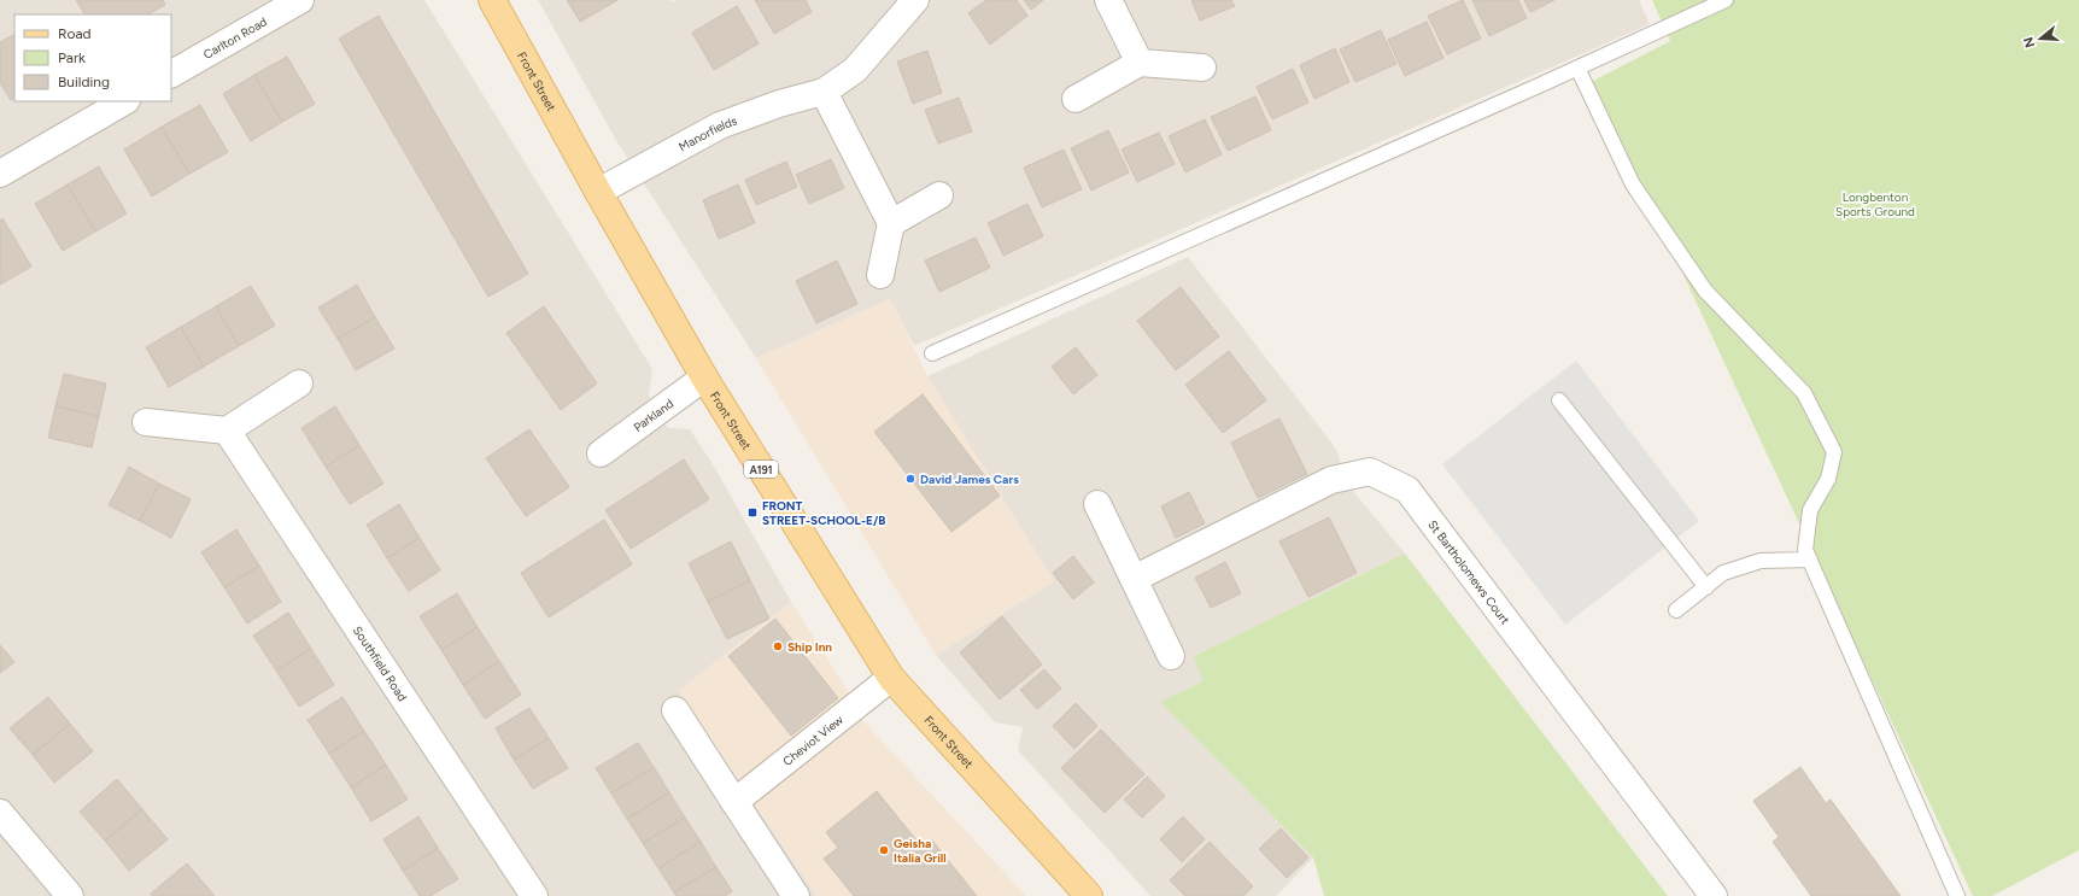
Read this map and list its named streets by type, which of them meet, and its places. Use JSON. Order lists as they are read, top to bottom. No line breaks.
{"streets":{"main road":["Front Street","A191"],"street":["Carlton Road","Manorfields","Parkland","St Bartholomews Court","Southfield Road","Cheviot View"]},"crossings":[["Front Street","Manorfields"],["Front Street","Parkland"],["Front Street","Cheviot View"]],"parks":["Longbenton Sports Ground"],"places":{"other":["David James Cars","Ship Inn","Geisha Italia Grill"],"transit":["FRONT STREET-SCHOOL-E/B"]},"legend":["Road","Park","Building"],"north":"left"}
